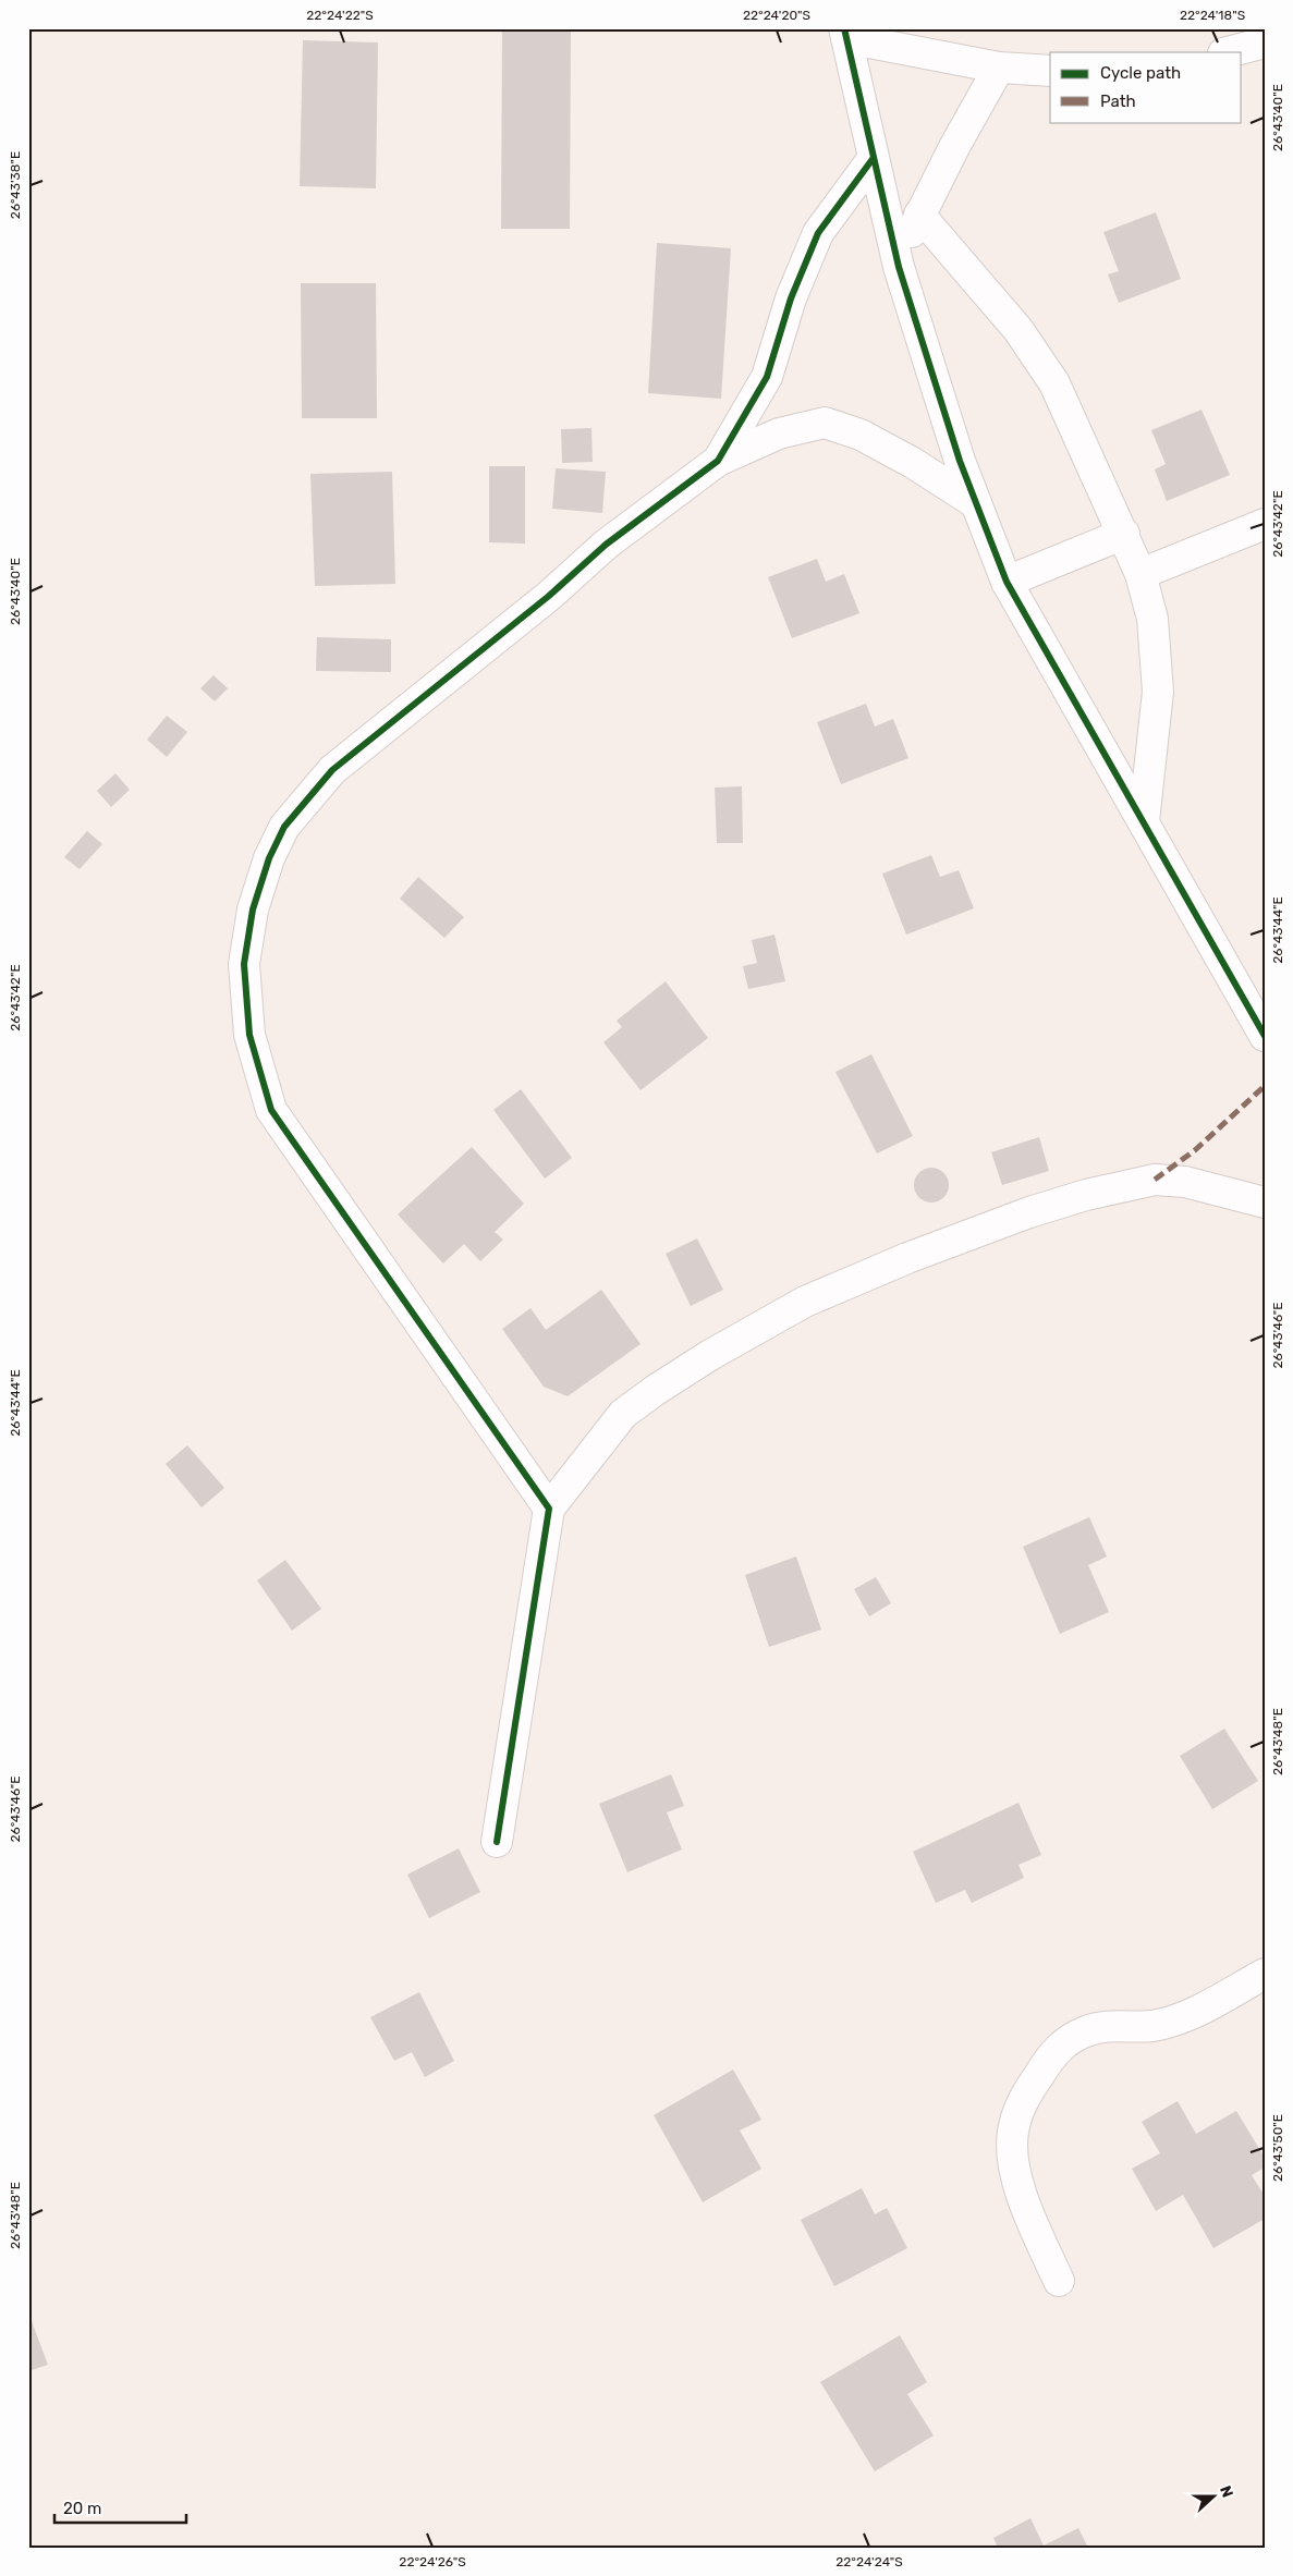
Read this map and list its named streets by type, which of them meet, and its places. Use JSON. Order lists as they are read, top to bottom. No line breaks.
{"legend":["Cycle path","Path"],"scale_bar":"20 m","north":"right","coordinates":["22°24'22\"S","22°24'20\"S","22°24'18\"S","26°43'40\"E","26°43'38\"E","26°43'42\"E","26°43'44\"E","26°43'46\"E","26°43'48\"E","26°43'50\"E","22°24'26\"S","22°24'24\"S"]}
